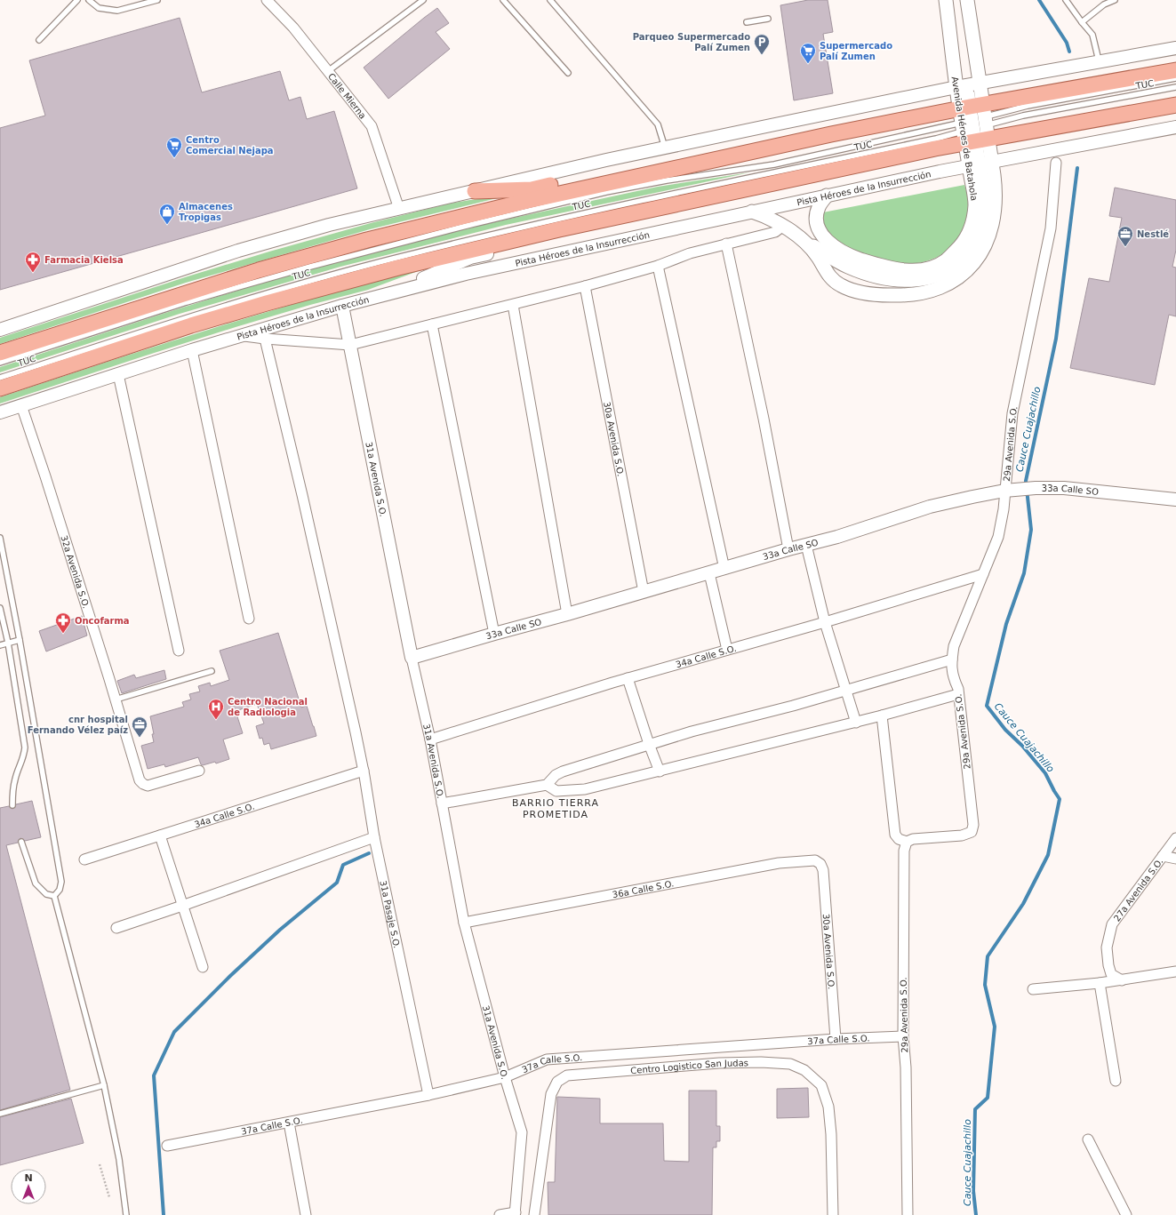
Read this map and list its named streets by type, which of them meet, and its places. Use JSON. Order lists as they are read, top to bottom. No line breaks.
{"streets":{"main road":["Avenida Héroes de Batahola"],"street":["Calle Mierna","Pista Héroes de la Insurrección","30a Avenida S.O.","29a Avenida S.O.","31a Avenida S.O.","33a Calle SO","32a Avenida S.O.","34a Calle S.O.","36a Calle S.O.","27a Avenida S.O.","31a Pasaje S.O.","37a Calle S.O.","Centro Logistico San Judas"],"lane":["TUC"]},"crossings":[["TUC","Avenida Héroes de Batahola"],["Avenida Héroes de Batahola","Pista Héroes de la Insurrección"],["Pista Héroes de la Insurrección","31a Avenida S.O."],["Pista Héroes de la Insurrección","32a Avenida S.O."],["30a Avenida S.O.","33a Calle SO"],["30a Avenida S.O.","36a Calle S.O."],["30a Avenida S.O.","37a Calle S.O."],["29a Avenida S.O.","33a Calle SO"],["29a Avenida S.O.","34a Calle S.O."],["29a Avenida S.O.","37a Calle S.O."],["31a Avenida S.O.","33a Calle SO"],["31a Avenida S.O.","34a Calle S.O."],["31a Avenida S.O.","36a Calle S.O."],["31a Avenida S.O.","37a Calle S.O."],["34a Calle S.O.","31a Pasaje S.O."],["31a Pasaje S.O.","37a Calle S.O."]],"districts":["BARRIO TIERRA PROMETIDA"],"water":["Cauce Cuajachillo"],"places":{"parking":["Parqueo Supermercado Palí Zumen"],"supermarket":["Supermercado Palí Zumen","Centro Comercial Nejapa"],"shop":["Almacenes Tropigas"],"office":["Nestlé","cnr hospital Fernando Vélez paíz"],"pharmacy":["Farmacia Kielsa","Oncofarma"],"hospital":["Centro Nacional de Radiologia"]},"north":"top"}
